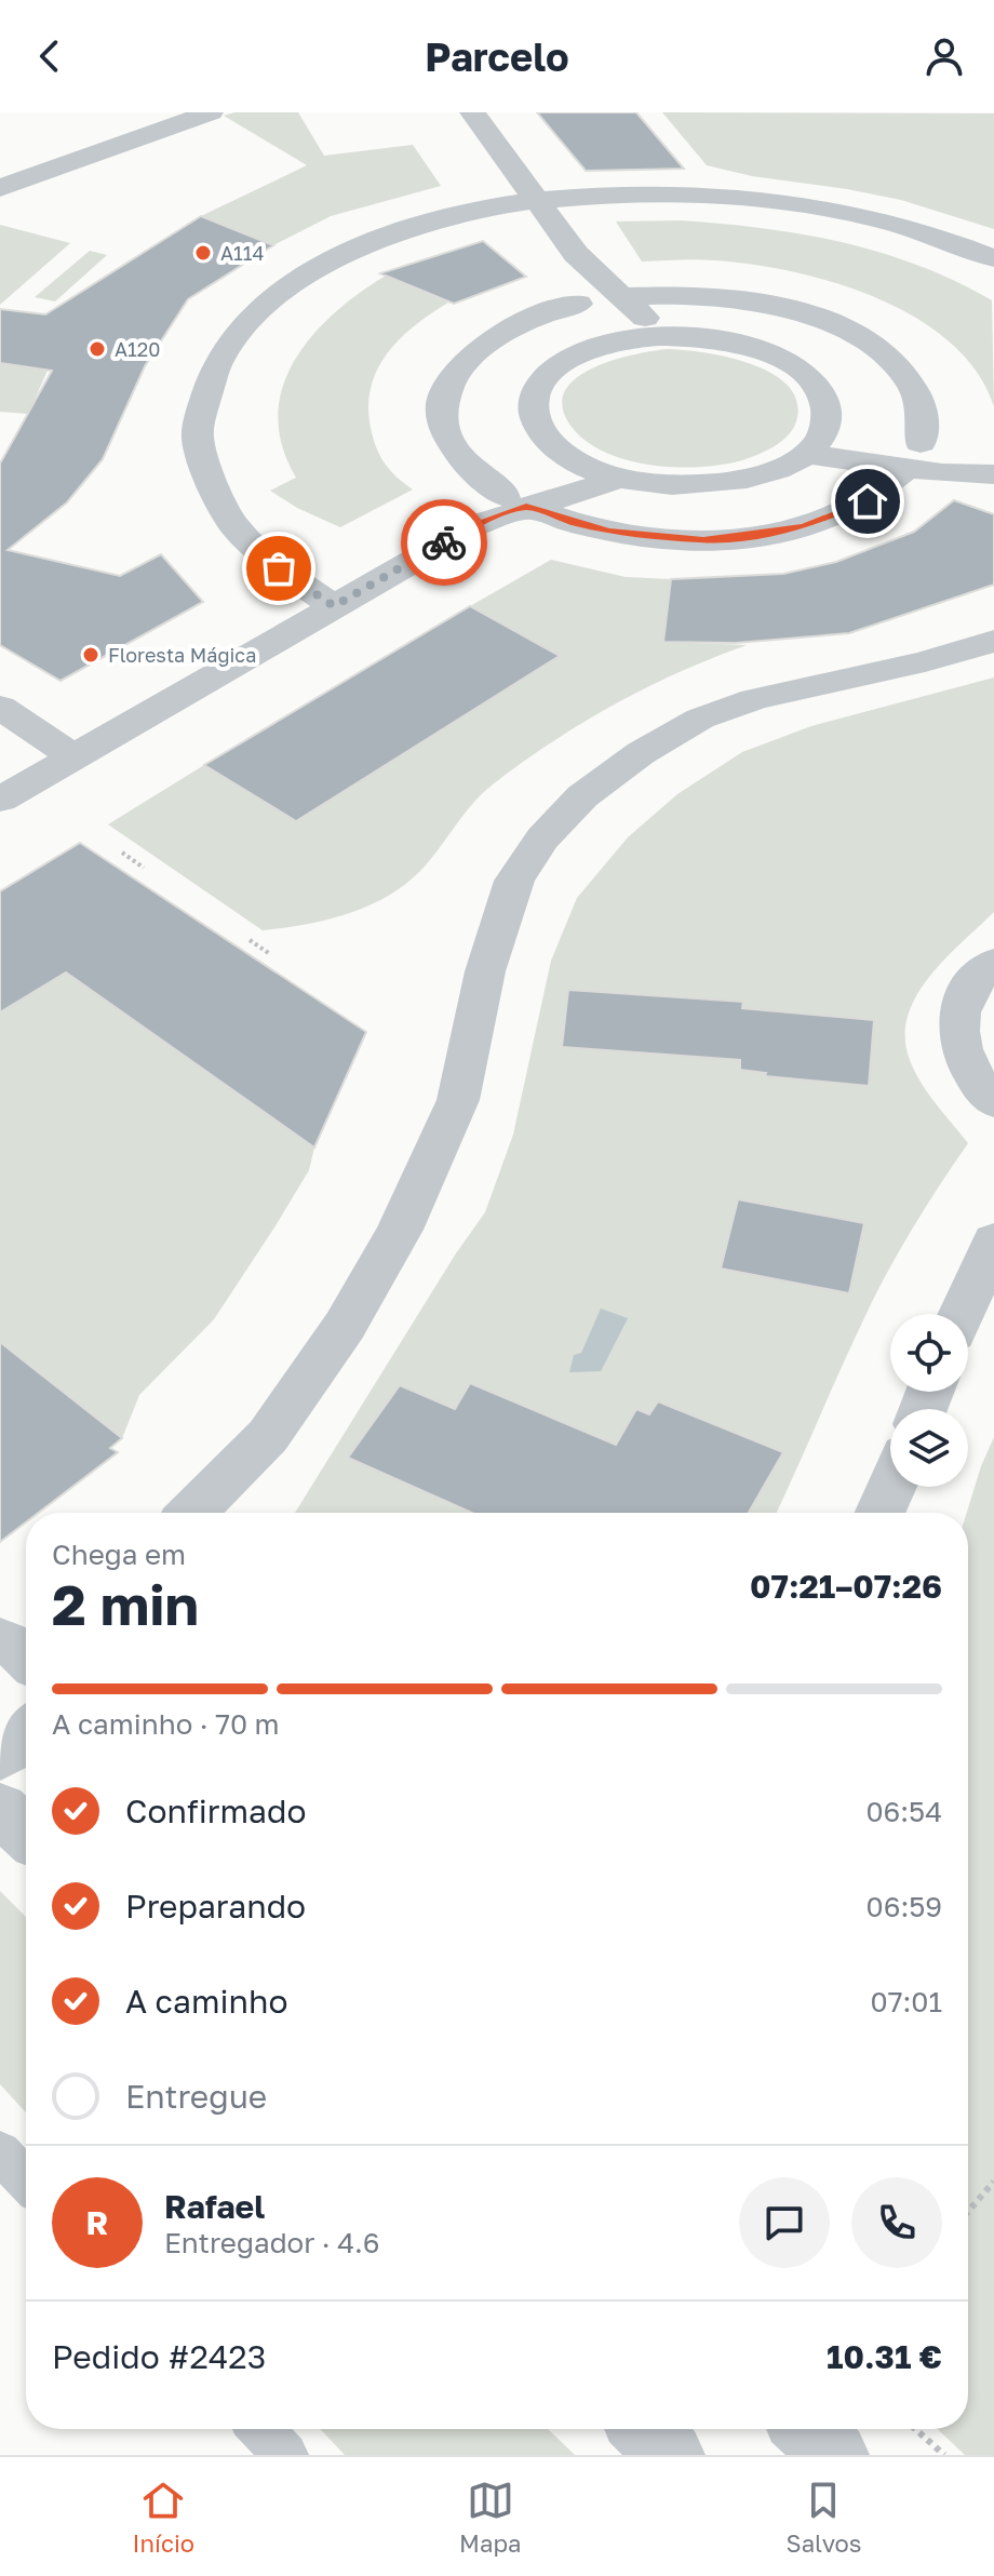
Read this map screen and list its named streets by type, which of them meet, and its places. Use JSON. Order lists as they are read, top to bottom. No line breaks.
{"places":["A114","A120","Floresta Mágica"],"page":{"header":"Parcelo","heading":["2 min","Chega em","07:21–07:26"],"panel":["Rafael","Entregador · 4.6","Pedido #2423","10.31 €"],"bar":"A caminho · 70 m","list":[["Confirmado","06:54"],["Preparando","06:59"],["A caminho","07:01"],"Entregue"],"round":"R","tabs":["Início","Mapa","Salvos"]}}
